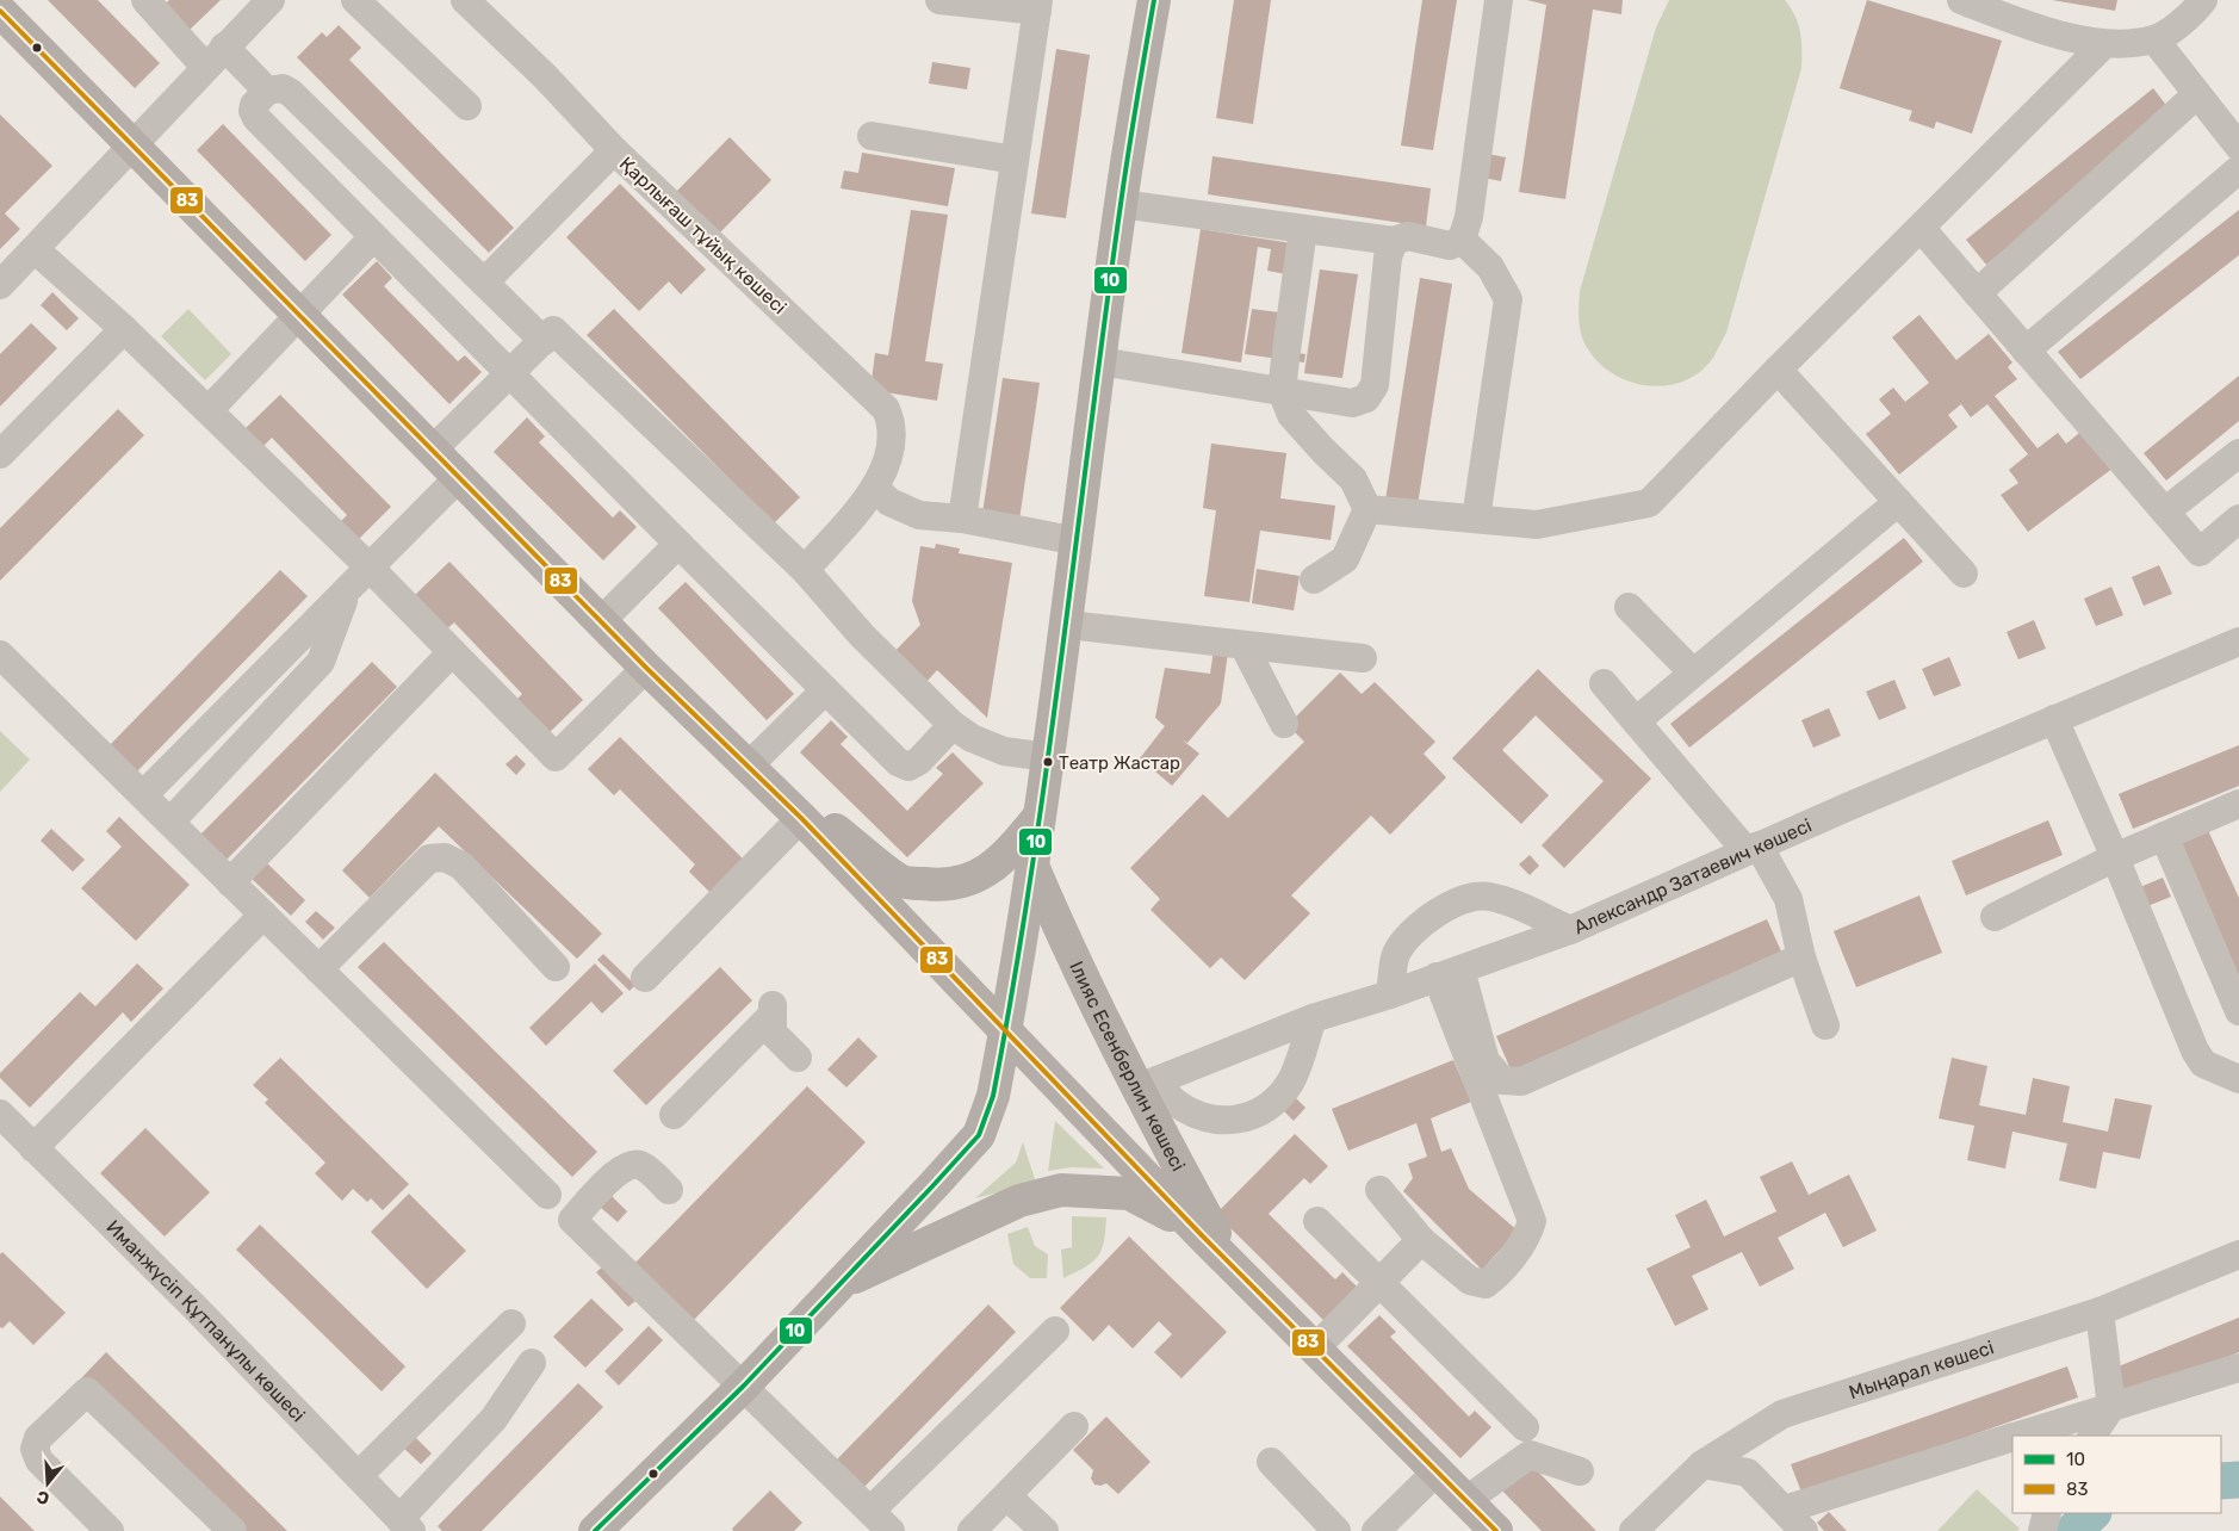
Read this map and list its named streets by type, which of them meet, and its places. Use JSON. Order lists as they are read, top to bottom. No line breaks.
{"streets":{"main road":["Ілияс Есенберлин көшесі"],"street":["Қарлығаш тұйық көшесі","Александр Затаевич көшесі","Иманжүсіп Құтпанұлы көшесі","Мыңарал көшесі"]},"crossings":[["Александр Затаевич көшесі","Ілияс Есенберлин көшесі"]],"places":["Театр Жастар"],"lines":["transit line 10","transit line 83"],"legend":["10","83"],"north":"bottom"}
